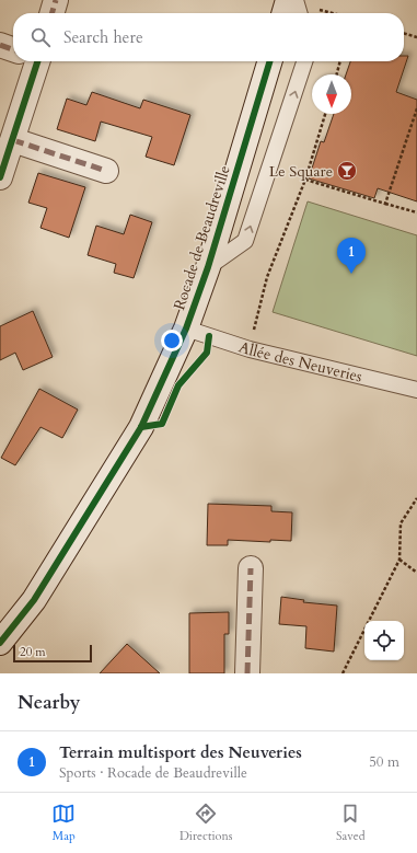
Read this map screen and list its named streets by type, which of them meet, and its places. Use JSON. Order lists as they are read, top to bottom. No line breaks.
{"streets":{"street":["Rocade de Beaudreville"],"lane":["Allée des Neuveries"]},"crossings":[["Rocade de Beaudreville","Allée des Neuveries"]],"places":{"bar":["Le Square"]},"scale_bar":"20 m","north":"bottom","page":{"search":"Search here","pins":"1","scale":"20 m","heading":"Nearby","list":[{"mark":"1","name":"Terrain multisport des Neuveries","note":"Sports · Rocade de Beaudreville","value":"50 m"}],"nav":["Map","Directions","Saved"]}}
